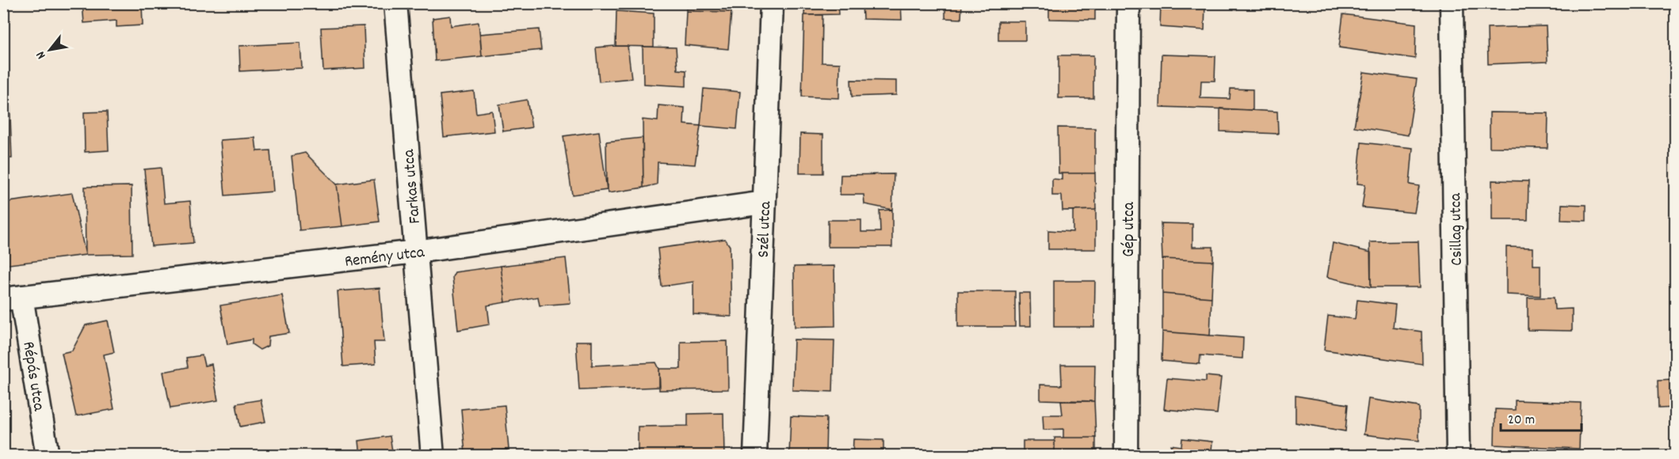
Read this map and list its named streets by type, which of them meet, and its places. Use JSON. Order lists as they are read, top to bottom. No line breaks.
{"streets":{"street":["Farkas utca","Szél utca","Gép utca","Csillag utca","Remény utca","Répás utca"]},"crossings":[["Farkas utca","Remény utca"],["Szél utca","Remény utca"],["Remény utca","Répás utca"]],"scale_bar":"20 m","north":"bottom left"}
